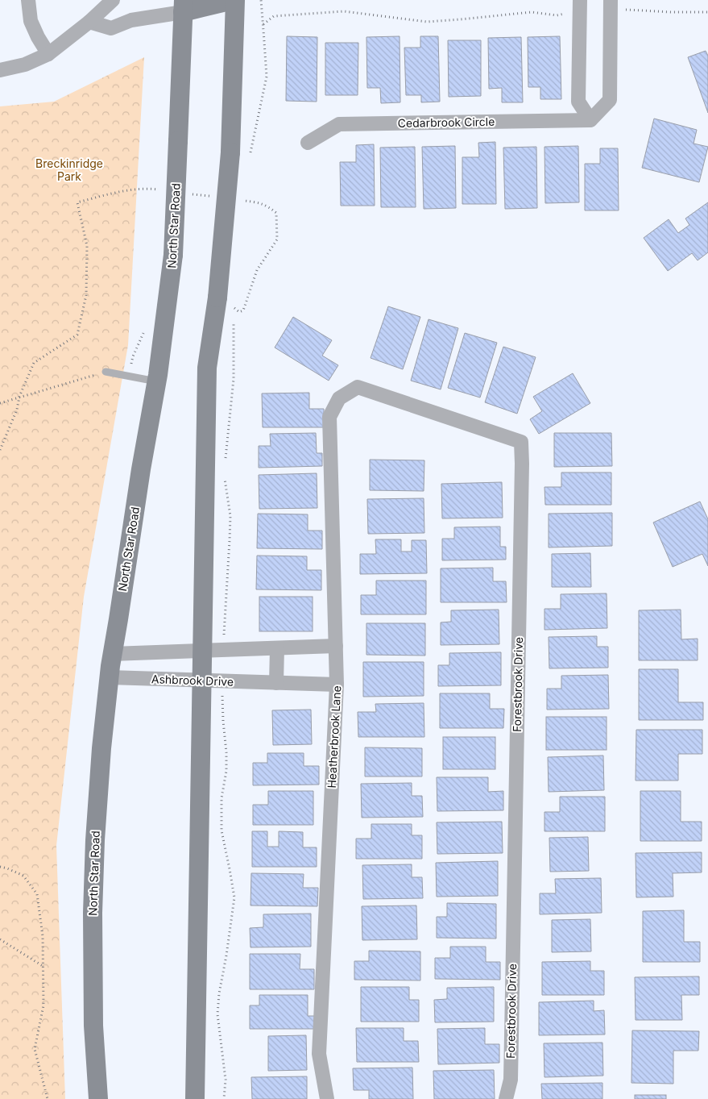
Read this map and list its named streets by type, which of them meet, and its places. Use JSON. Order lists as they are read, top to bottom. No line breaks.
{"streets":{"main road":["North Star Road"],"street":["Cedarbrook Circle","Ashbrook Drive","Forestbrook Drive","Heatherbrook Lane"]},"crossings":[["North Star Road","Ashbrook Drive"],["Ashbrook Drive","Heatherbrook Lane"],["Forestbrook Drive","Heatherbrook Lane"]],"parks":["Breckinridge Park"]}
